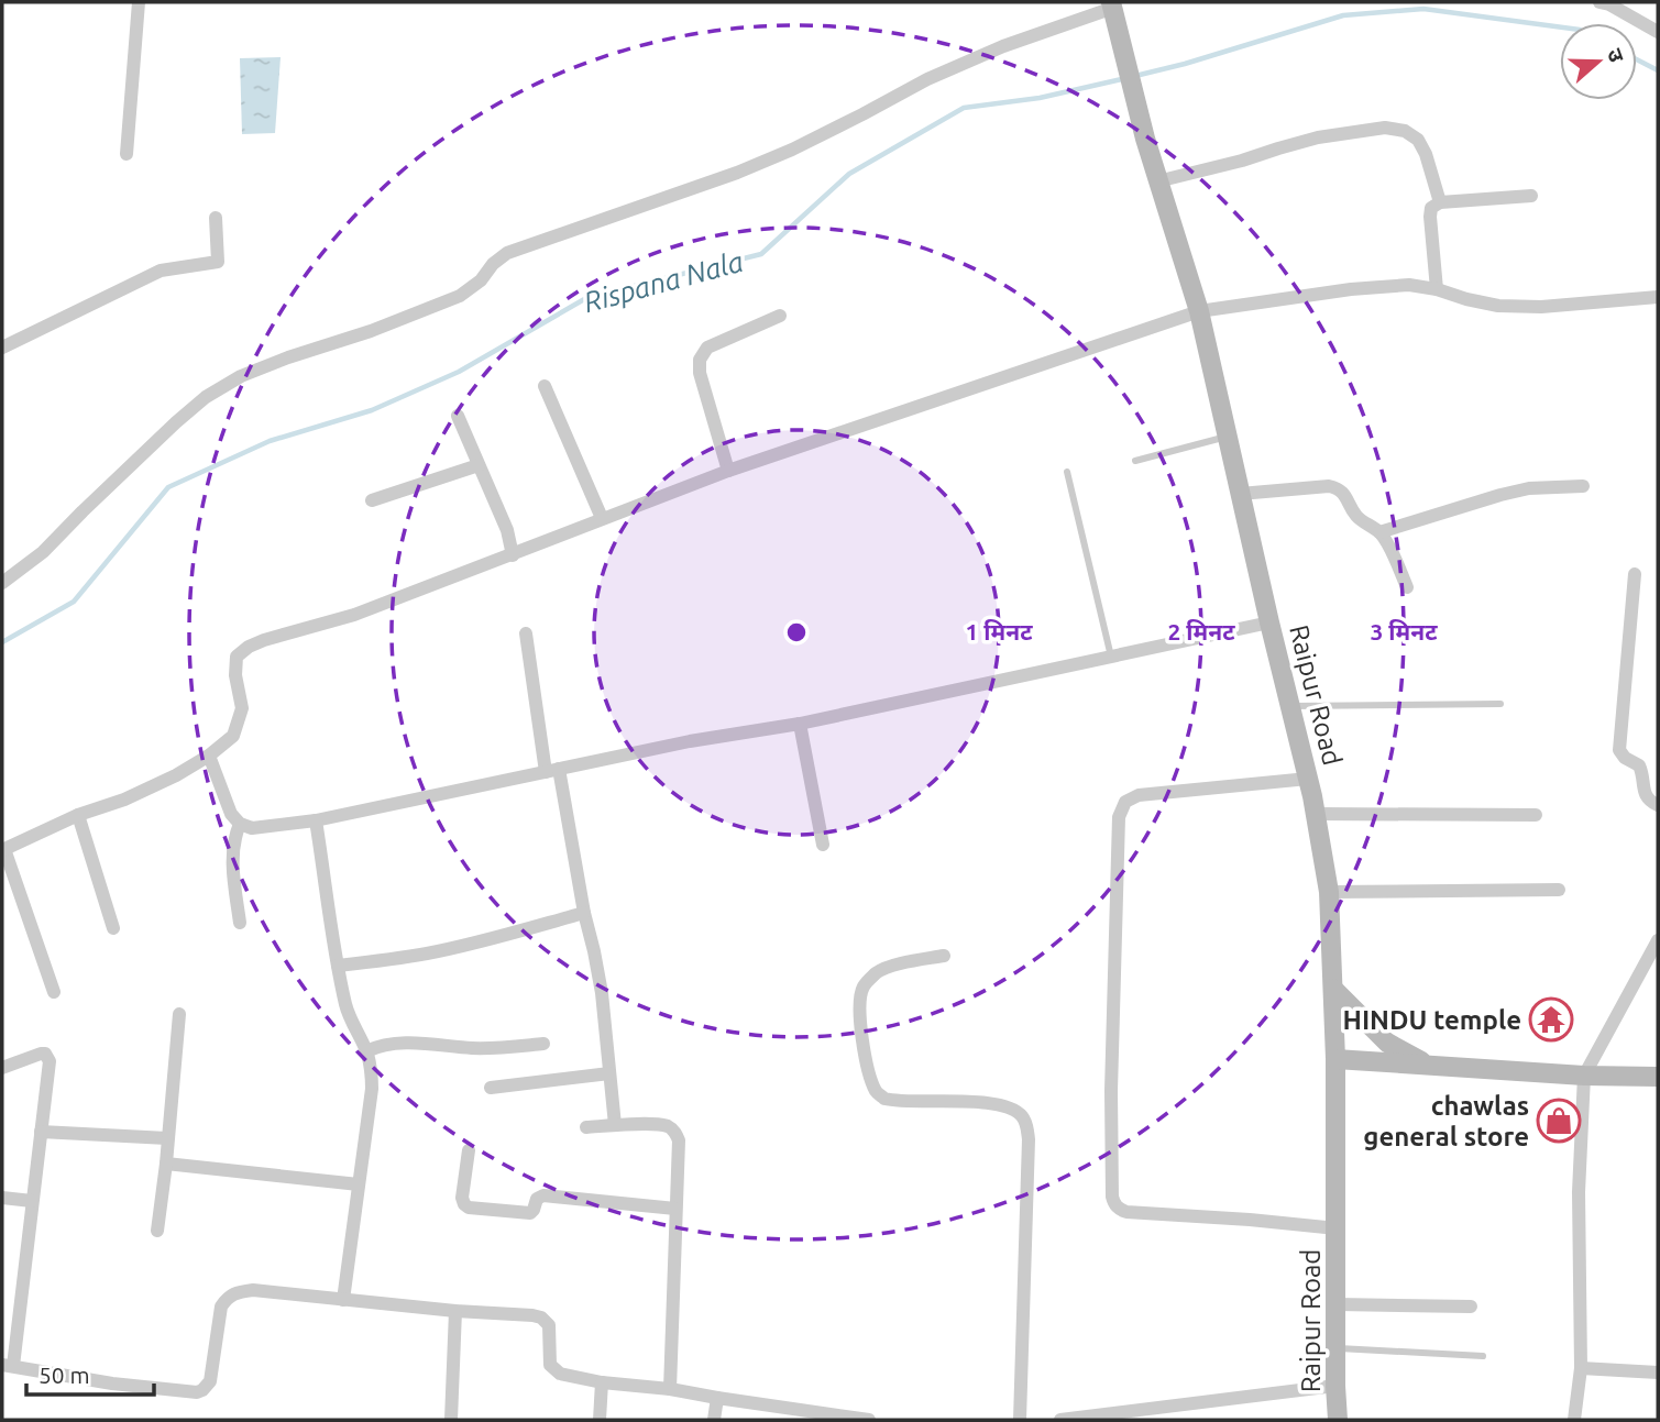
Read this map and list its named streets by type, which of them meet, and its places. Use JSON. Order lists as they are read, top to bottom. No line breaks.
{"streets":{"main road":["Raipur Road"]},"water":["Rispana Nala"],"places":{"temple":["HINDU temple"],"shop":["chawlas general store"]},"scale_bar":"50 m","north":"right","rings":["1 मिनट","2 मिनट","3 मिनट"]}
